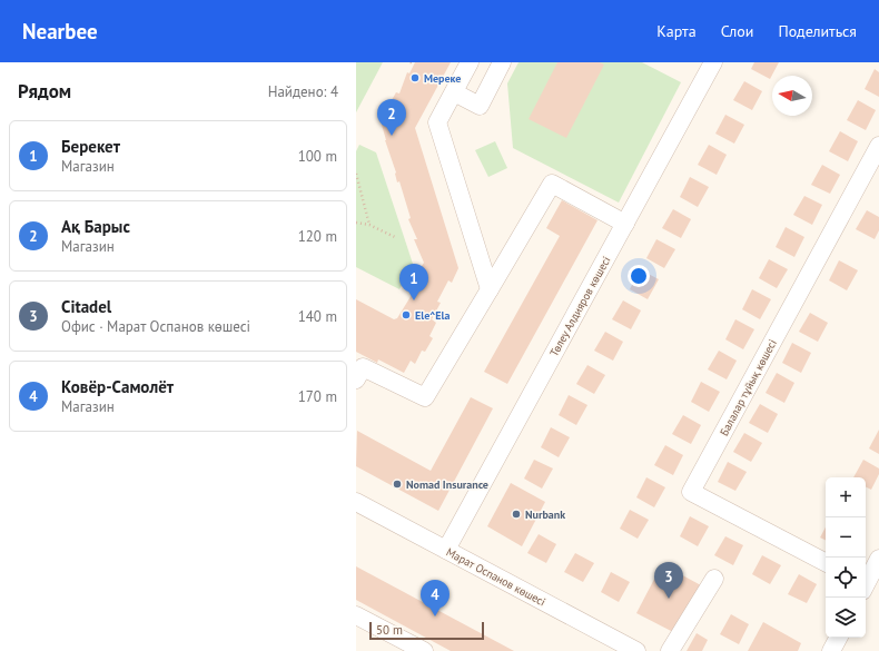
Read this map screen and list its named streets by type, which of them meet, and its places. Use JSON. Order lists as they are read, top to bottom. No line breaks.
{"streets":{"street":["Төлеу Алдияров көшесі","Балалар тұйық көшесі","Марат Оспанов көшесі"]},"crossings":[["Төлеу Алдияров көшесі","Марат Оспанов көшесі"]],"places":["Мереке","Ele^Ela","Nomad Insurance","Nurbank"],"scale_bar":"50 m","north":"left","page":{"header":"Nearbee","nav":["Карта","Слои","Поделиться"],"heading":["Рядом","Найдено: 4"],"pins":["2","1","3","4"],"list":[{"mark":"1","name":"Берекет","note":"Магазин","value":"100 m"},{"mark":"2","name":"Ақ Барыс","note":"Магазин","value":"120 m"},{"mark":"3","name":"Citadel","note":"Офис · Марат Оспанов көшесі","value":"140 m"},{"mark":"4","name":"Ковёр-Самолёт","note":"Магазин","value":"170 m"}],"map_buttons":["+","−"],"scale":"50 m"}}
